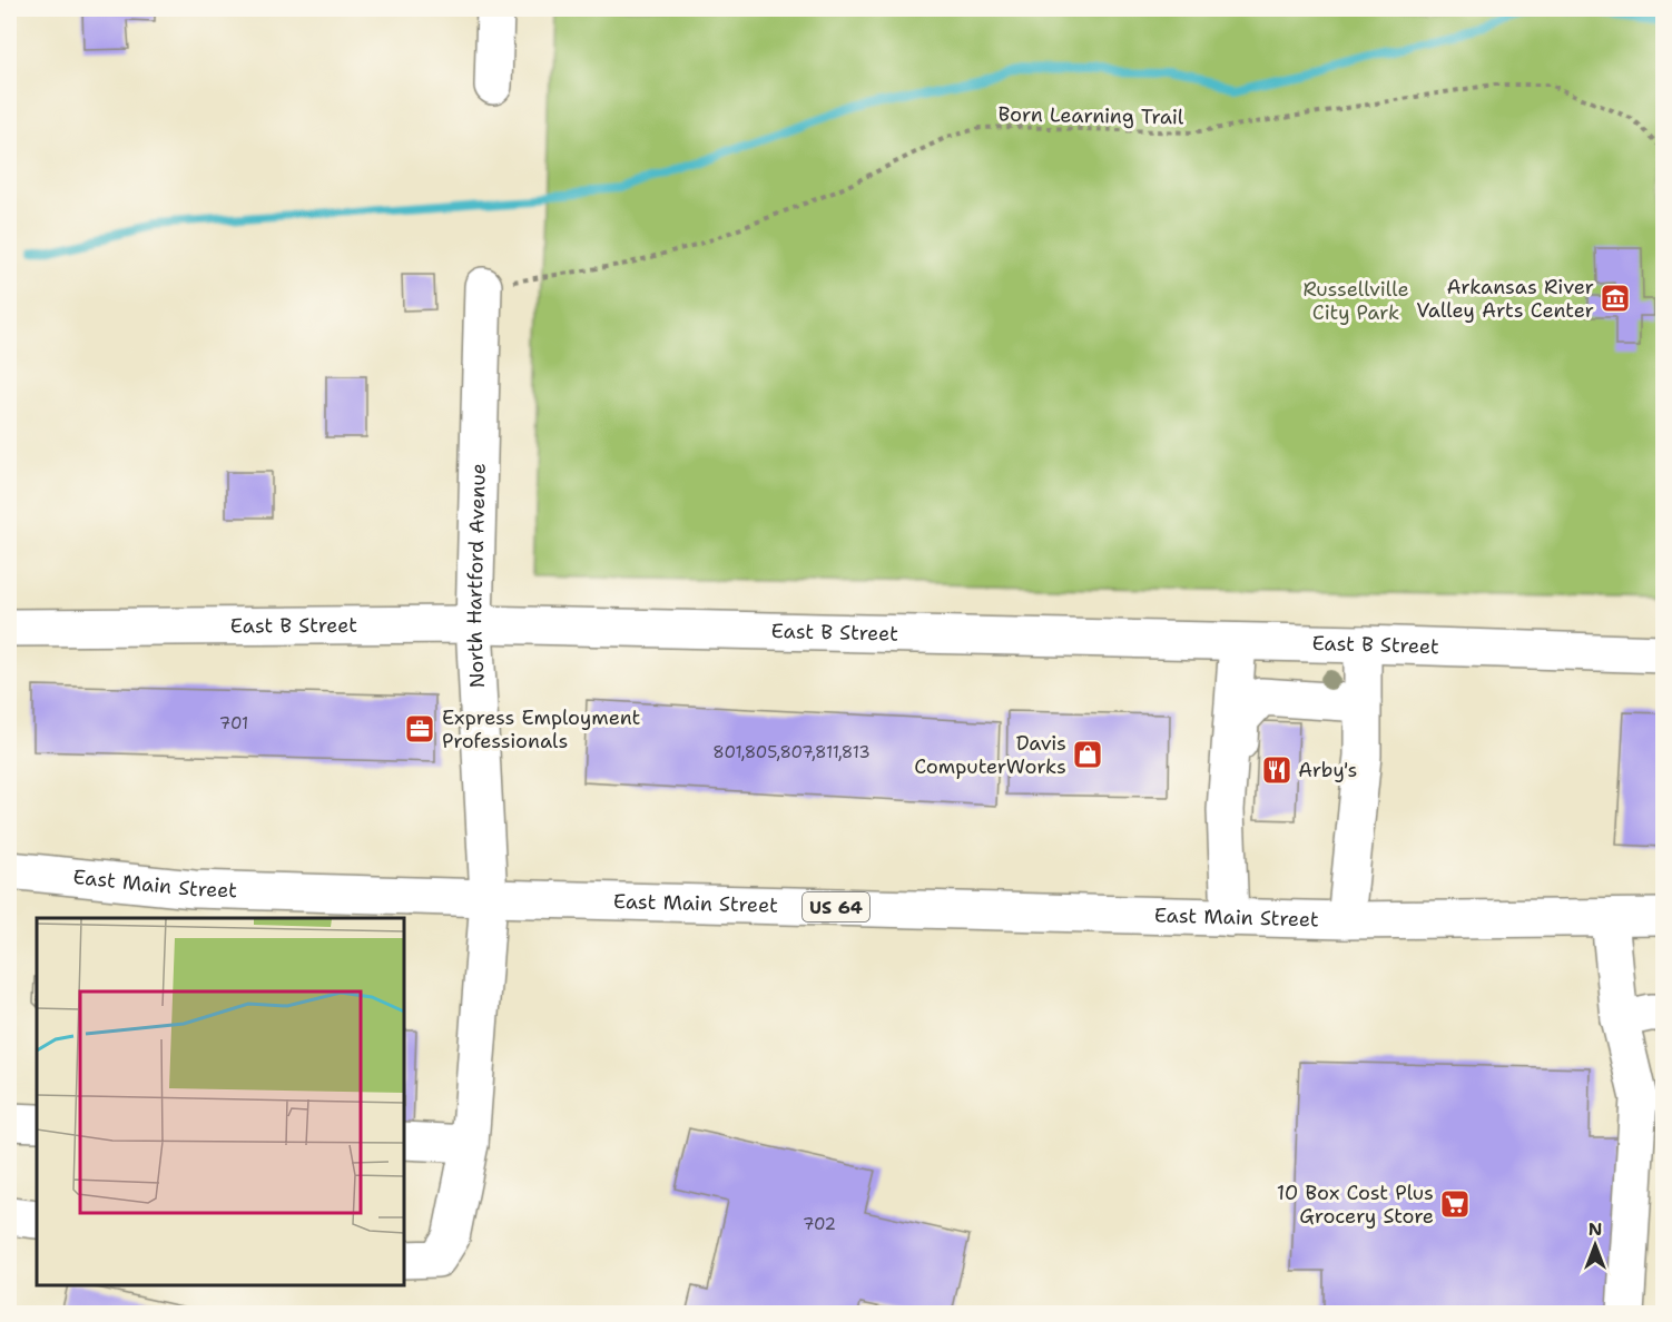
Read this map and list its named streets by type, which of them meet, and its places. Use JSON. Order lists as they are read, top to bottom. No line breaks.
{"streets":{"street":["North Hartford Avenue","East B Street","East Main Street","US 64"],"path":["Born Learning Trail"]},"crossings":[["Born Learning Trail","North Hartford Avenue"],["North Hartford Avenue","East B Street"],["North Hartford Avenue","East Main Street"]],"parks":["Russellville City Park"],"places":{"museum":["Arkansas River Valley Arts Center"],"office":["Express Employment Professionals"],"shop":["Davis ComputerWorks"],"restaurant":["Arby's"],"supermarket":["10 Box Cost Plus Grocery Store"]},"house_numbers":["701","801,805,807,811,813","702"],"north":"top"}
